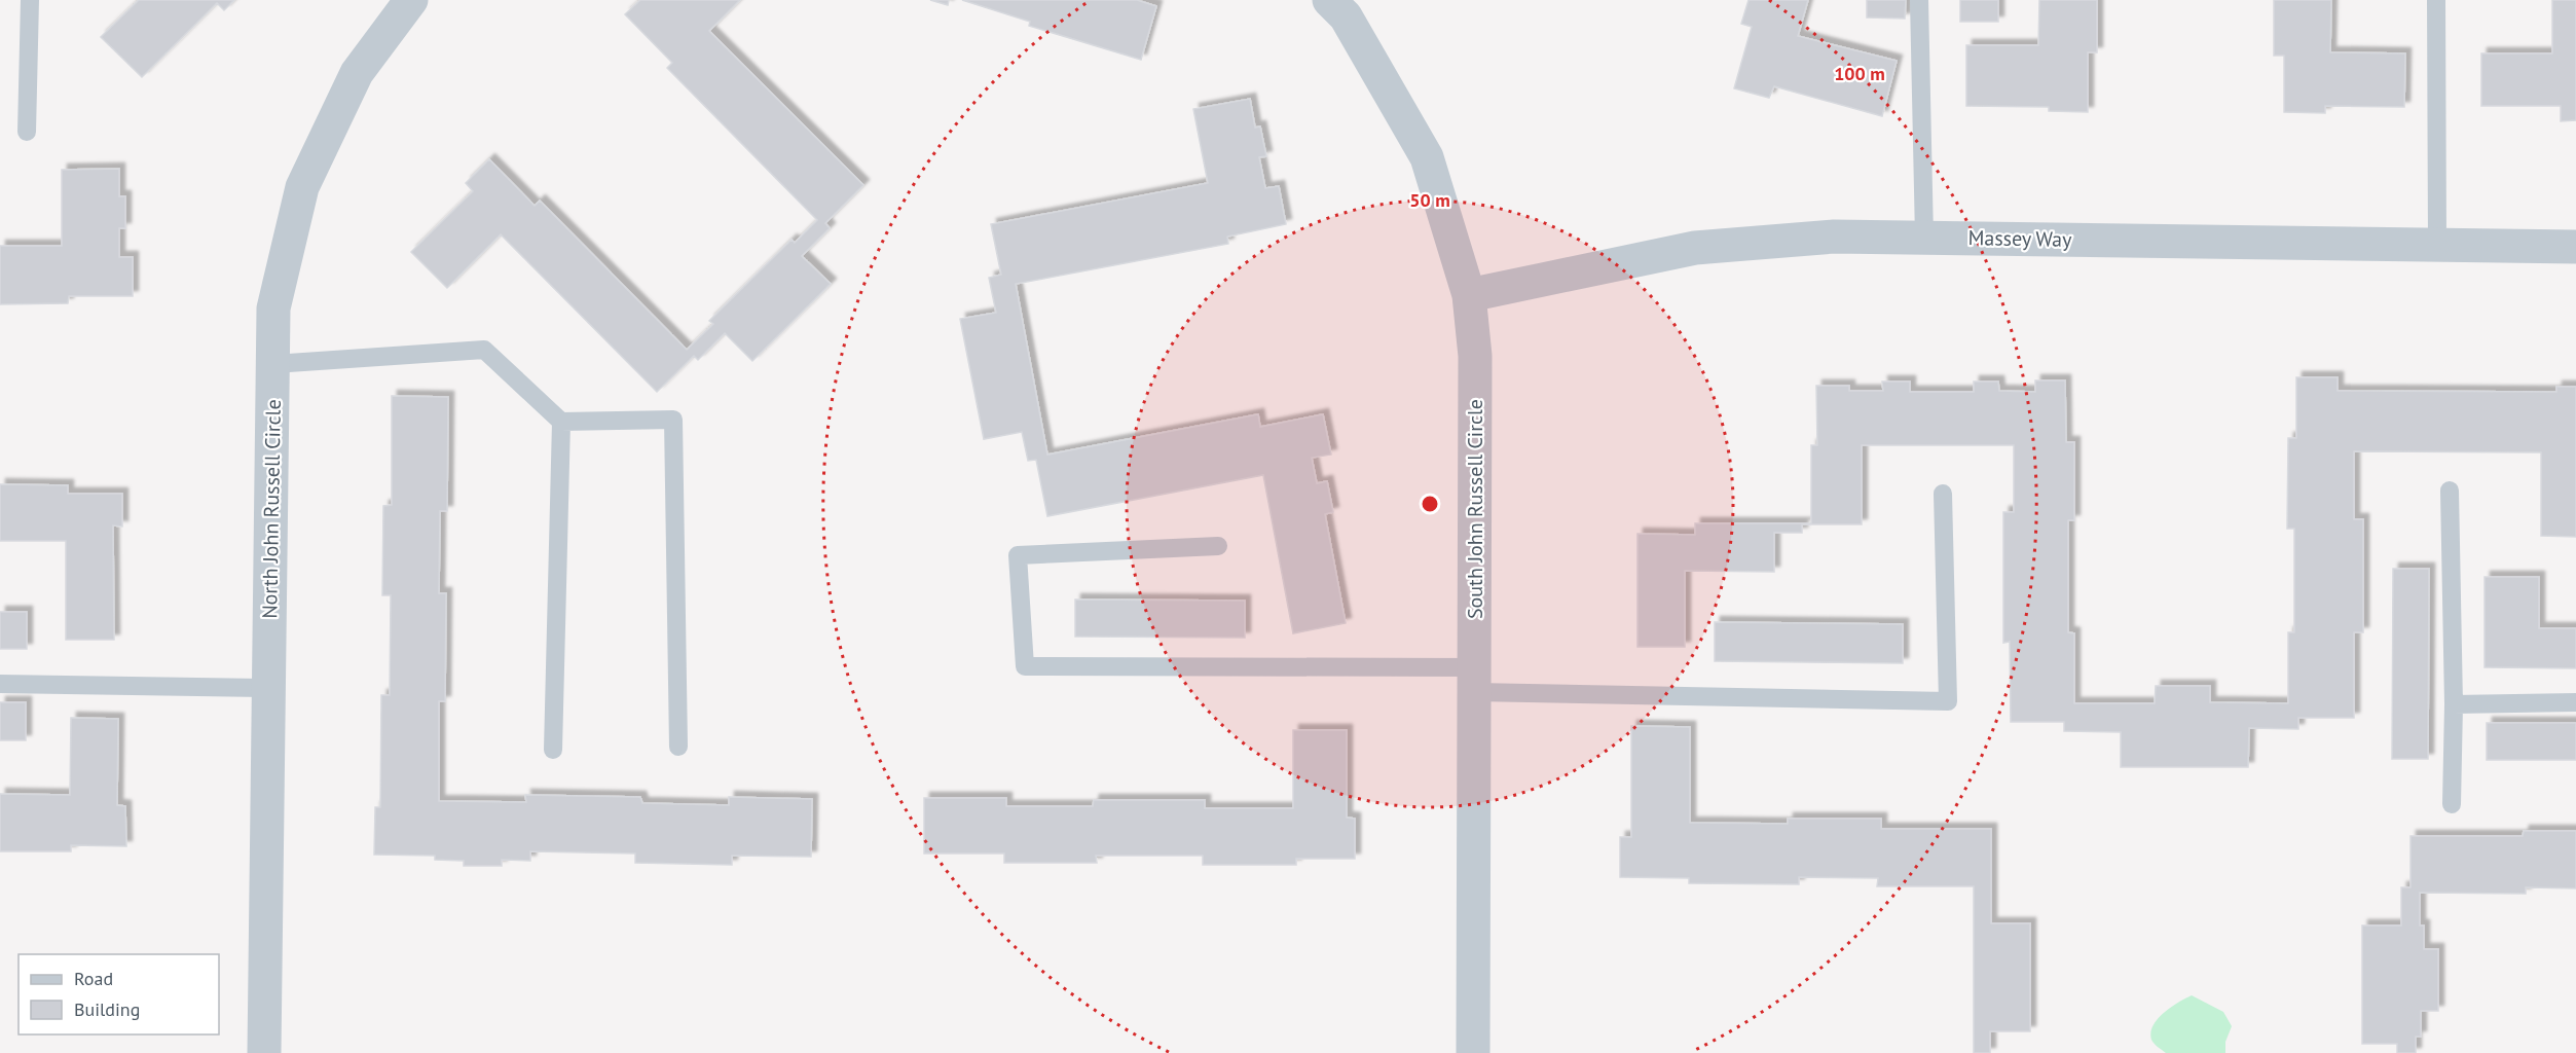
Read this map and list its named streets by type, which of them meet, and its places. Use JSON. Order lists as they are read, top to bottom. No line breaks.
{"streets":{"street":["Massey Way","North John Russell Circle","South John Russell Circle"]},"crossings":[["Massey Way","South John Russell Circle"]],"legend":["Road","Building"],"rings":["100 m","50 m"]}
